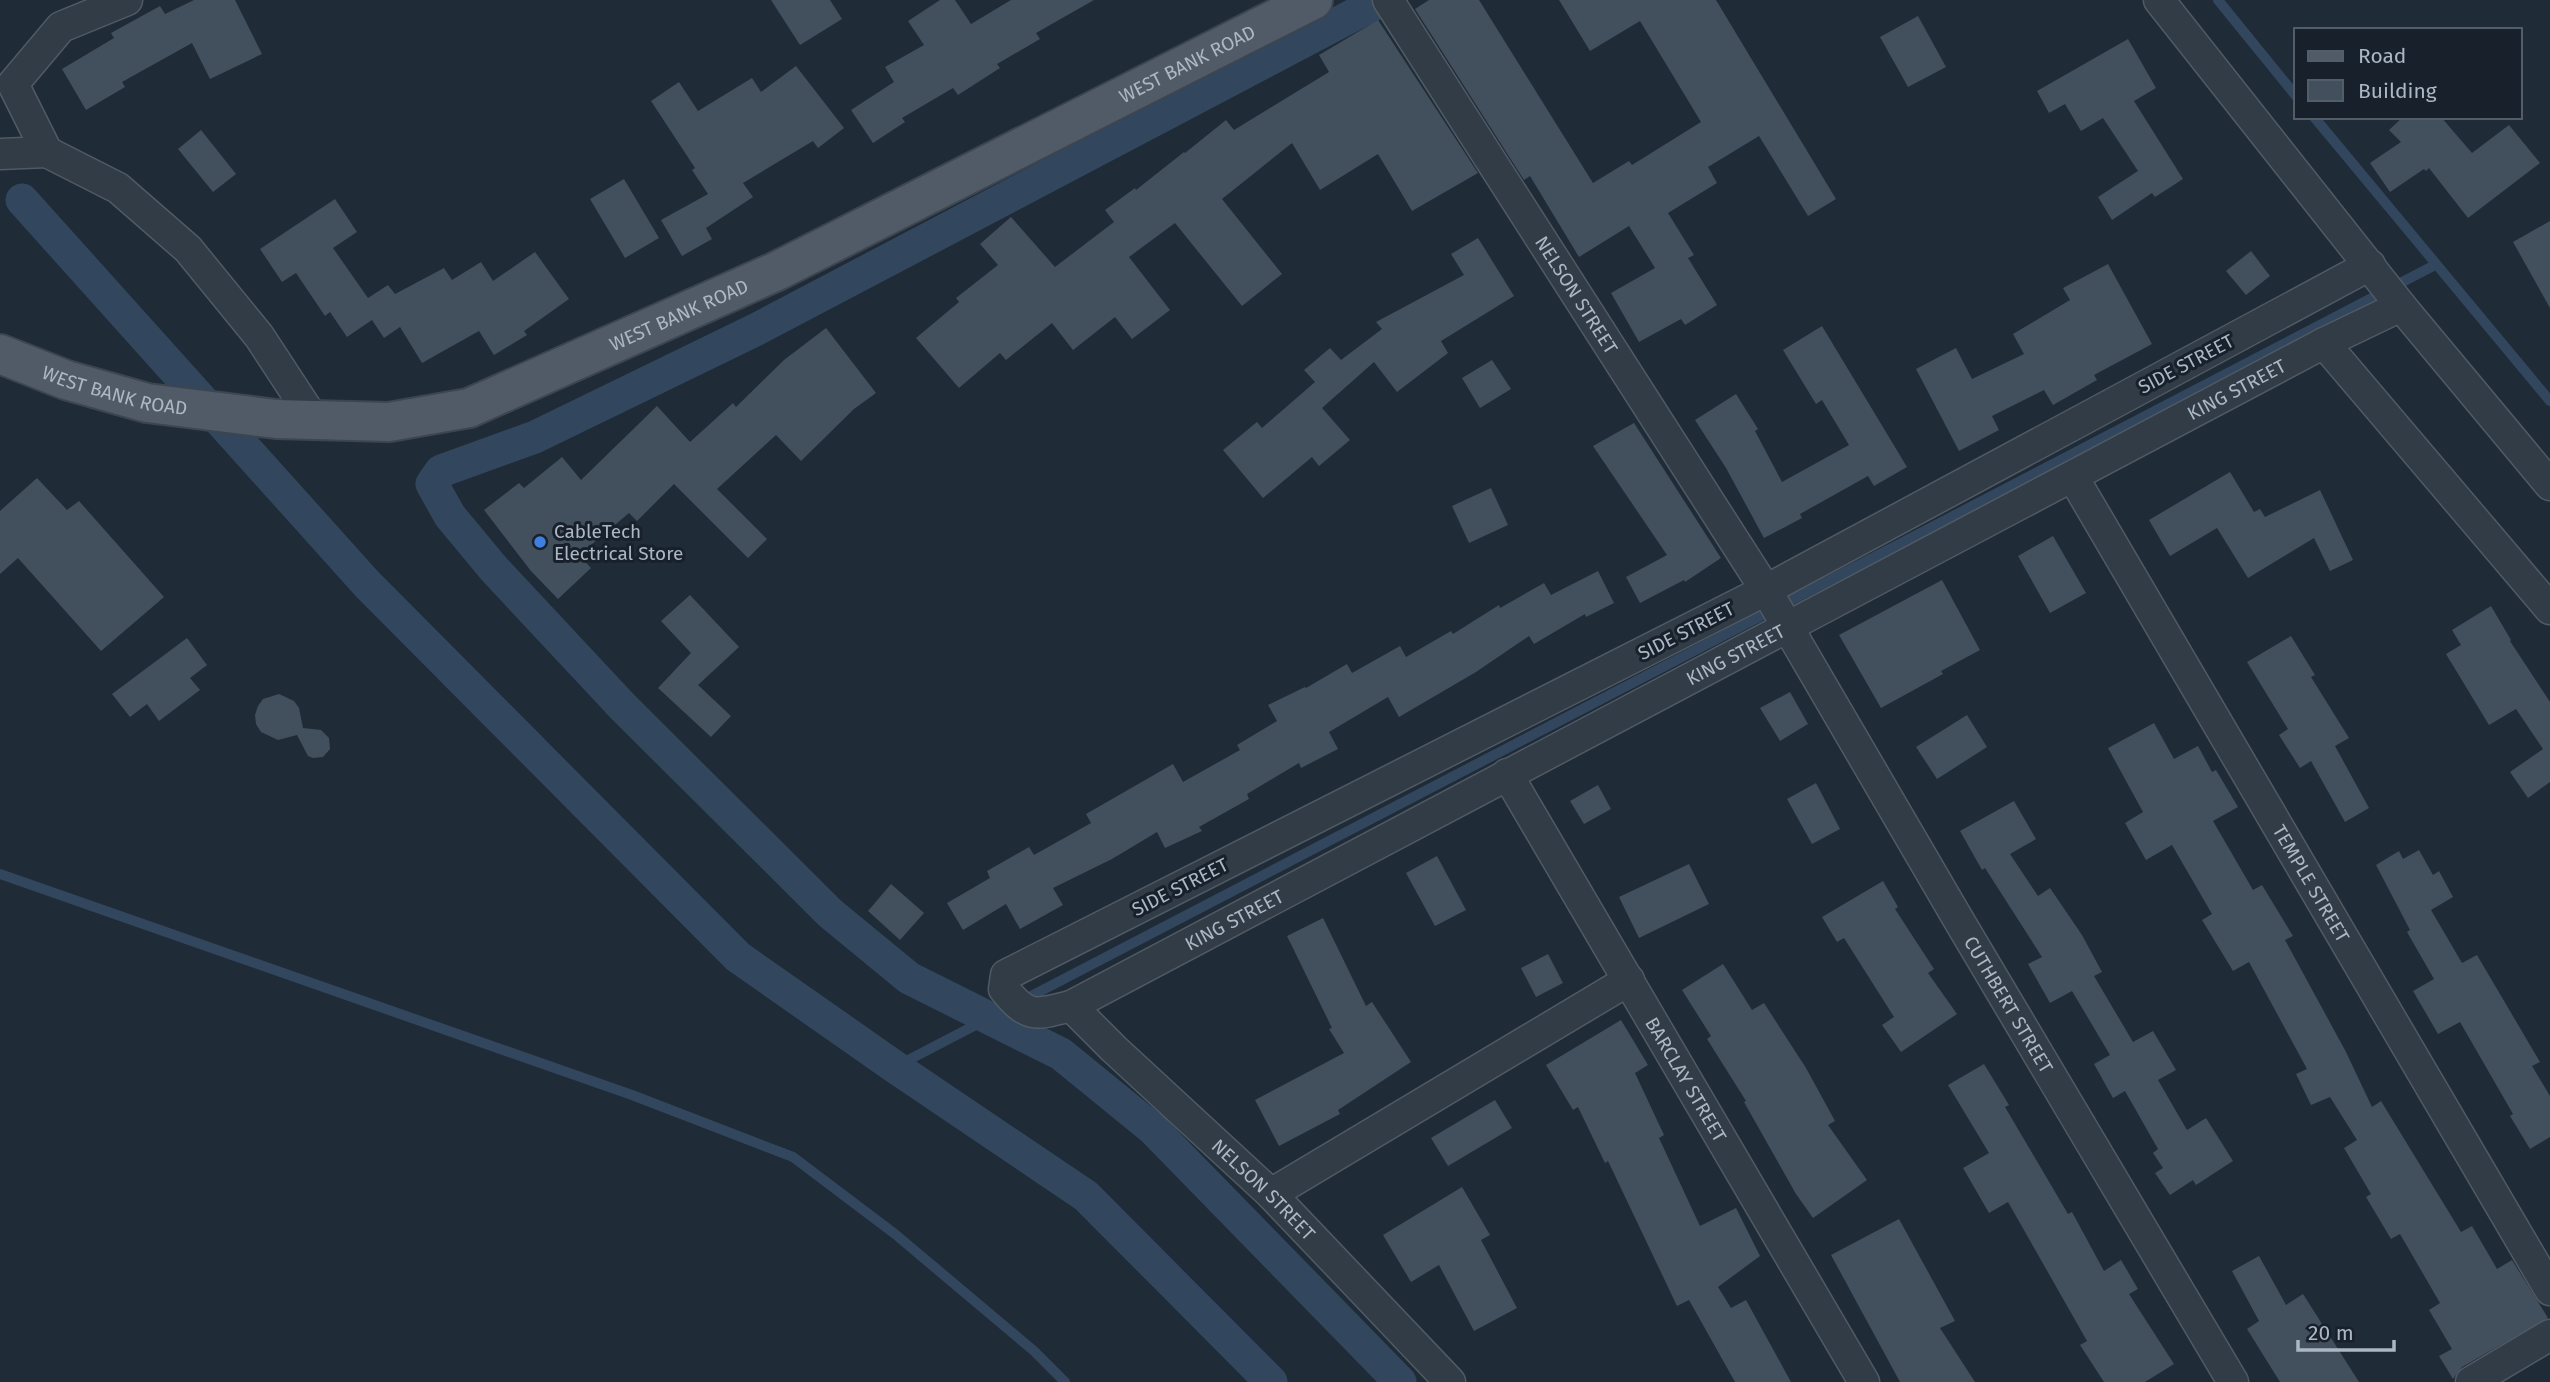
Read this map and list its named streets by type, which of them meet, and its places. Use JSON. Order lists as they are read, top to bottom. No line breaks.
{"streets":{"main road":["WEST BANK ROAD"],"street":["NELSON STREET","SIDE STREET","KING STREET","TEMPLE STREET","CUTHBERT STREET","BARCLAY STREET"]},"crossings":[["NELSON STREET","SIDE STREET"],["NELSON STREET","KING STREET"],["NELSON STREET","CUTHBERT STREET"],["SIDE STREET","KING STREET"],["KING STREET","TEMPLE STREET"],["KING STREET","CUTHBERT STREET"],["KING STREET","BARCLAY STREET"]],"places":["CableTech Electrical Store"],"legend":["Road","Building"],"scale_bar":"20 m"}
